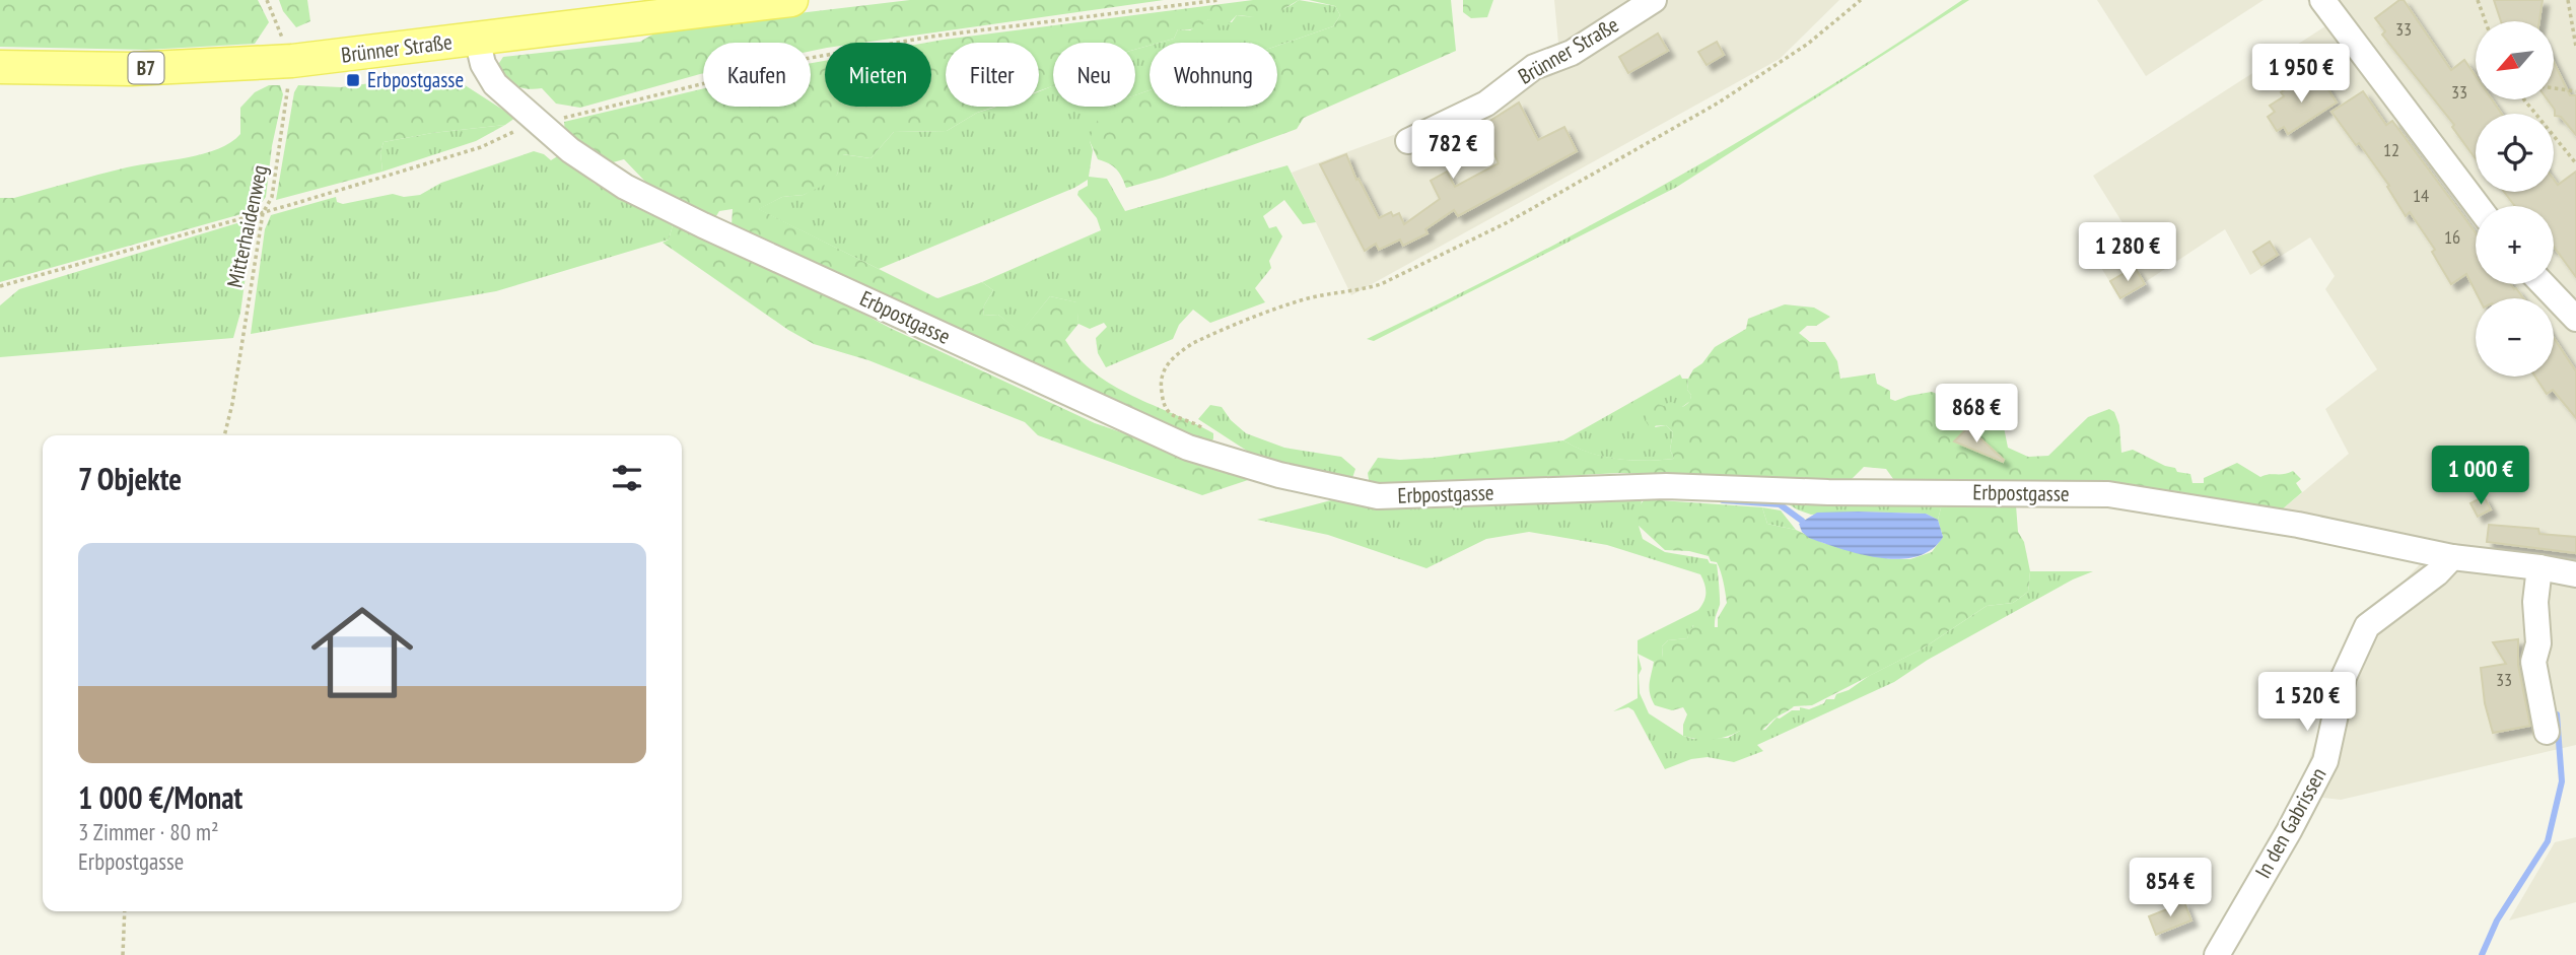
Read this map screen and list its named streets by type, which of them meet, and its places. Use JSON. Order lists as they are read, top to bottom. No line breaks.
{"streets":{"main road":["Brünner Straße","B7"],"street":["Erbpostgasse","In den Gabrissen"],"path":["Mitterhaidenweg"]},"crossings":[["Brünner Straße","Mitterhaidenweg"],["Brünner Straße","Erbpostgasse"],["Erbpostgasse","In den Gabrissen"]],"places":{"transit":["Erbpostgasse"]},"house_numbers":["33","33","12","14","16","33"],"north":"bottom left","page":{"map_buttons":["+","−"],"chip":["Kaufen","Mieten","Filter","Neu","Wohnung"],"price":["1 950 €","782 €","1 280 €","868 €","1 000 €","1 520 €","854 €"],"heading":"7 Objekte","list":[{"name":"1 000 €/Monat","note":"3 Zimmer · 80 m² · Erbpostgasse"}]}}
